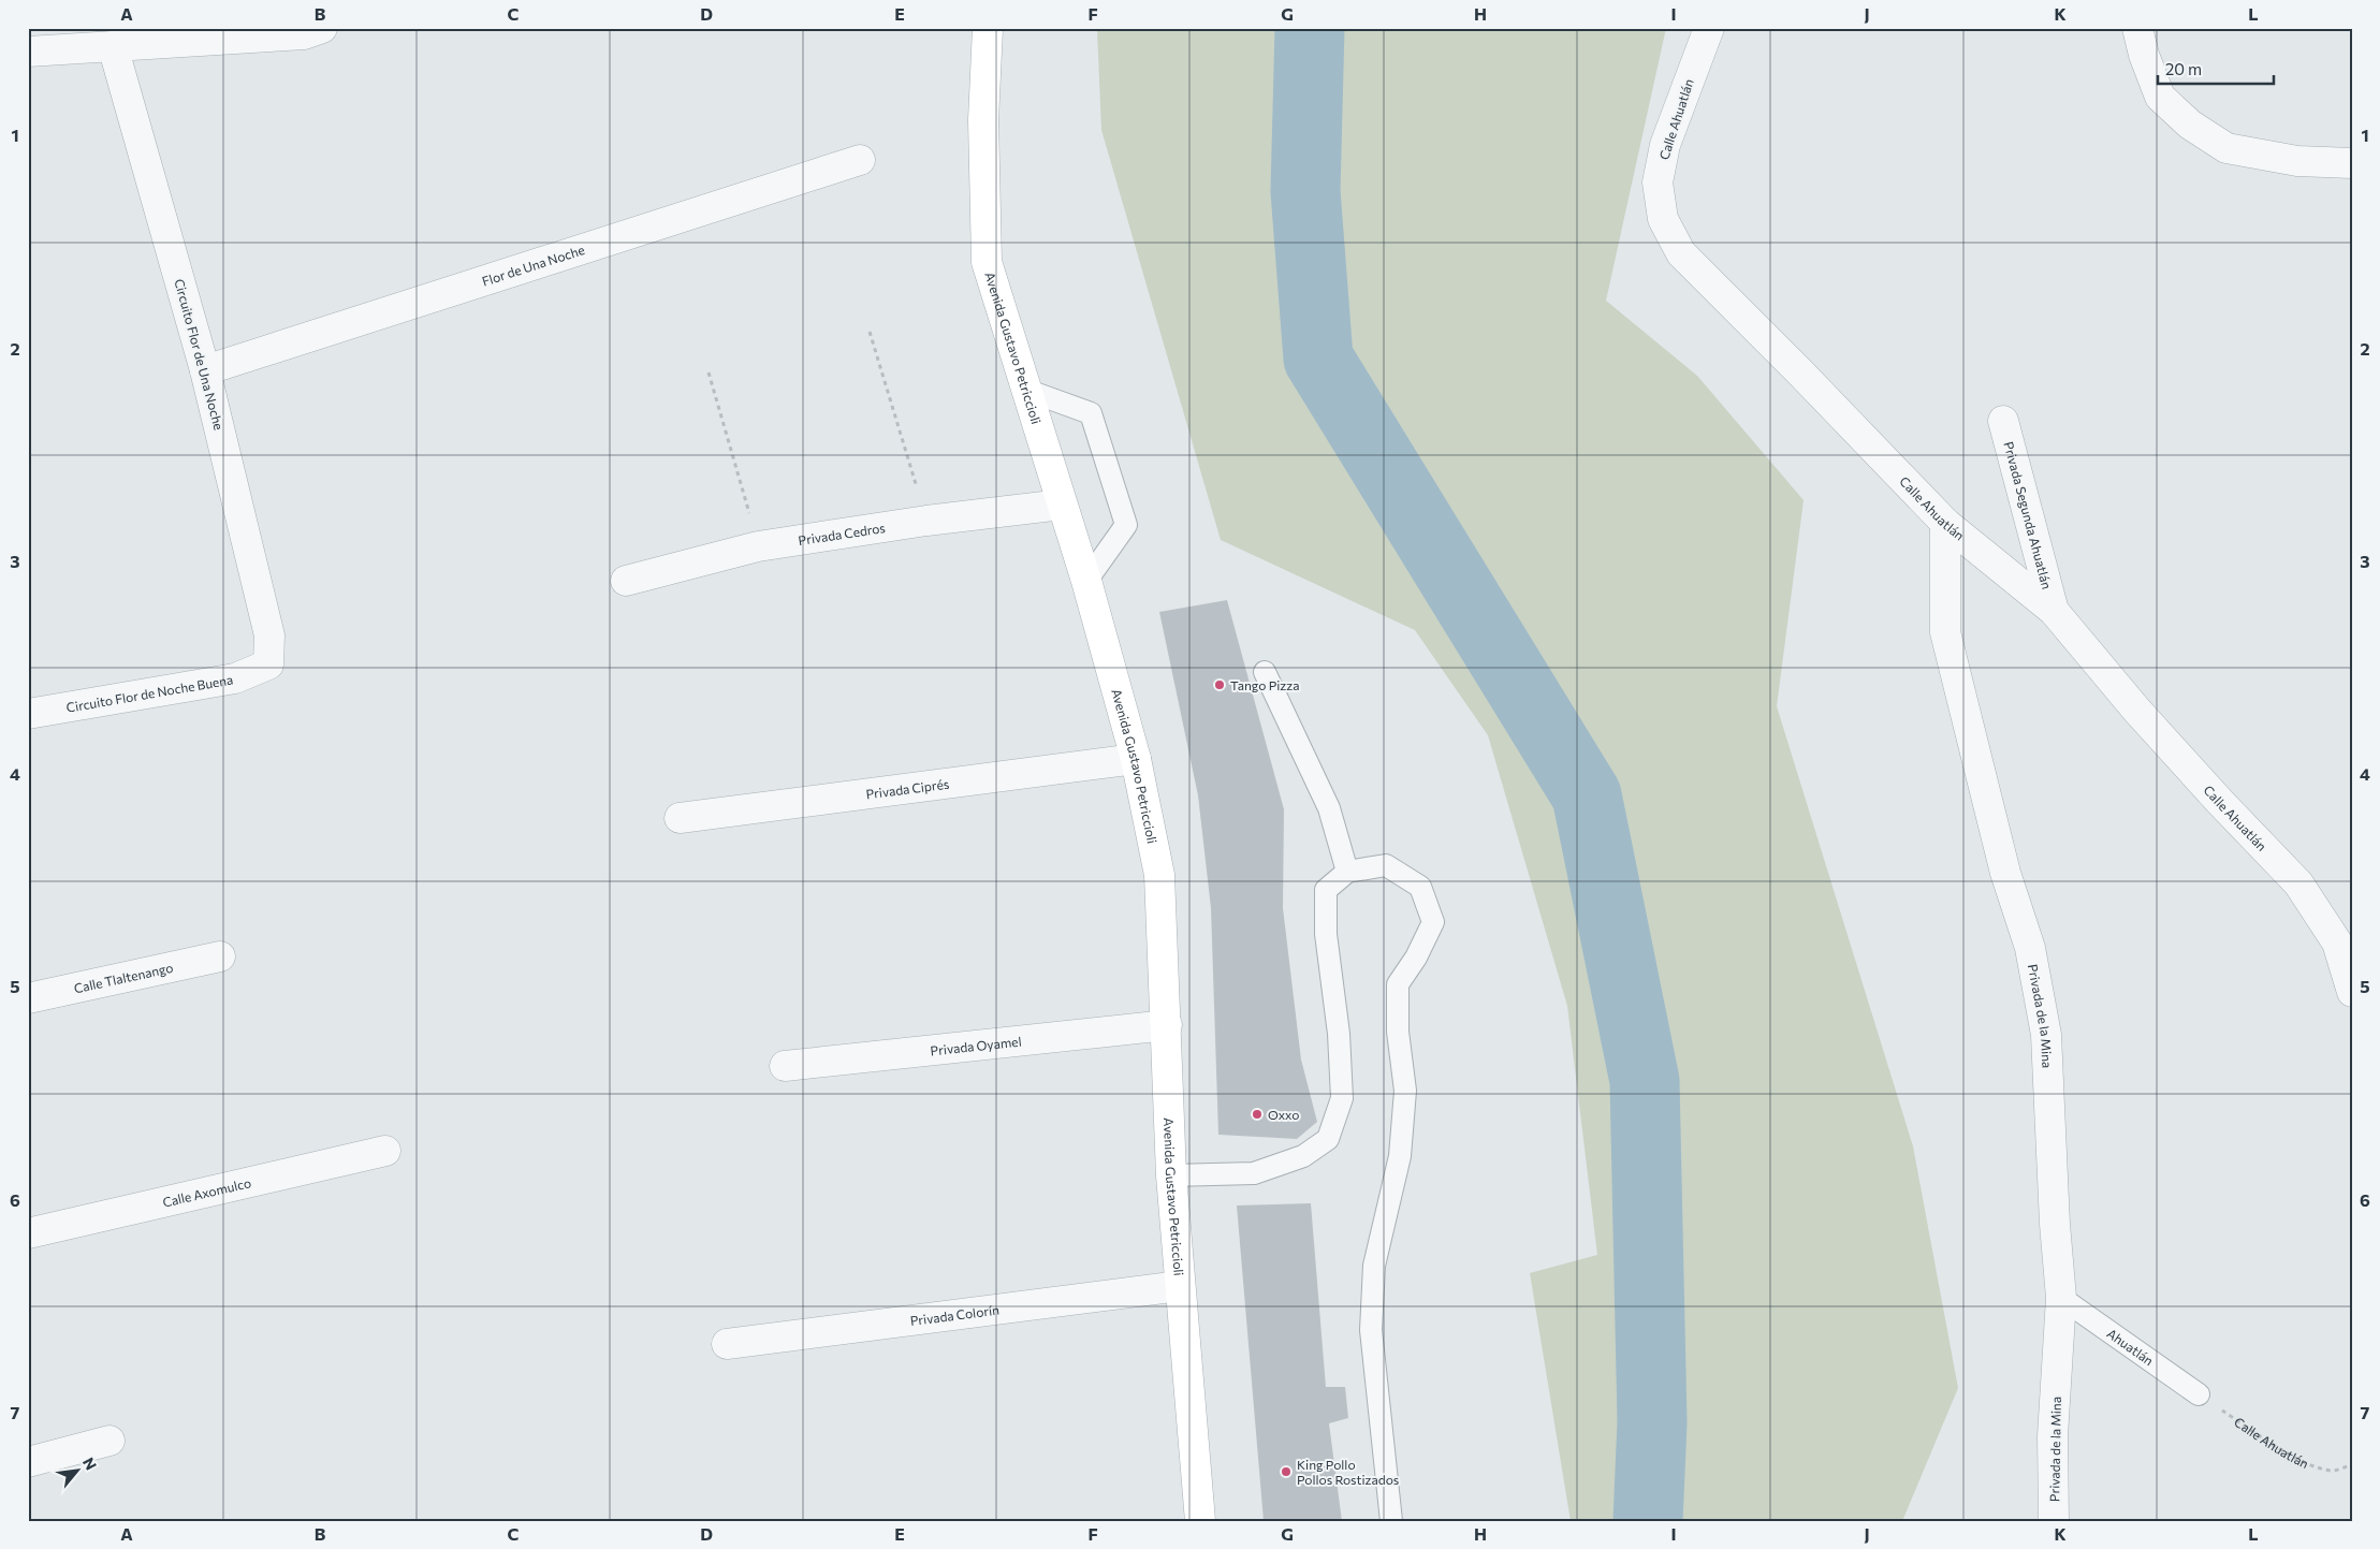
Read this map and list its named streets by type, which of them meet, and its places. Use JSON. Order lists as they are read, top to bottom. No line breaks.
{"streets":{"street":["Calle Ahuatlán","Flor de Una Noche","Avenida Gustavo Petriccioli","Circuito Flor de Una Noche","Privada Segunda Ahuatlán","Privada Cedros","Circuito Flor de Noche Buena","Privada Ciprés","Calle Tlaltenango","Privada de la Mina","Privada Oyamel","Calle Axomulco","Privada Colorín"],"lane":["Ahuatlán"]},"crossings":[["Calle Ahuatlán","Privada Segunda Ahuatlán"],["Calle Ahuatlán","Privada de la Mina"],["Calle Ahuatlán","Ahuatlán"],["Flor de Una Noche","Circuito Flor de Una Noche"],["Avenida Gustavo Petriccioli","Privada Cedros"],["Avenida Gustavo Petriccioli","Privada Ciprés"],["Avenida Gustavo Petriccioli","Privada Oyamel"],["Avenida Gustavo Petriccioli","Privada Colorín"],["Circuito Flor de Una Noche","Circuito Flor de Noche Buena"],["Privada de la Mina","Ahuatlán"]],"places":["Tango Pizza","Oxxo","King Pollo Pollos Rostizados"],"scale_bar":"20 m","north":"top right","grid":{"columns":["A","B","C","D","E","F","G","H","I","J","K","L"],"rows":["1","2","3","4","5","6","7"]}}
